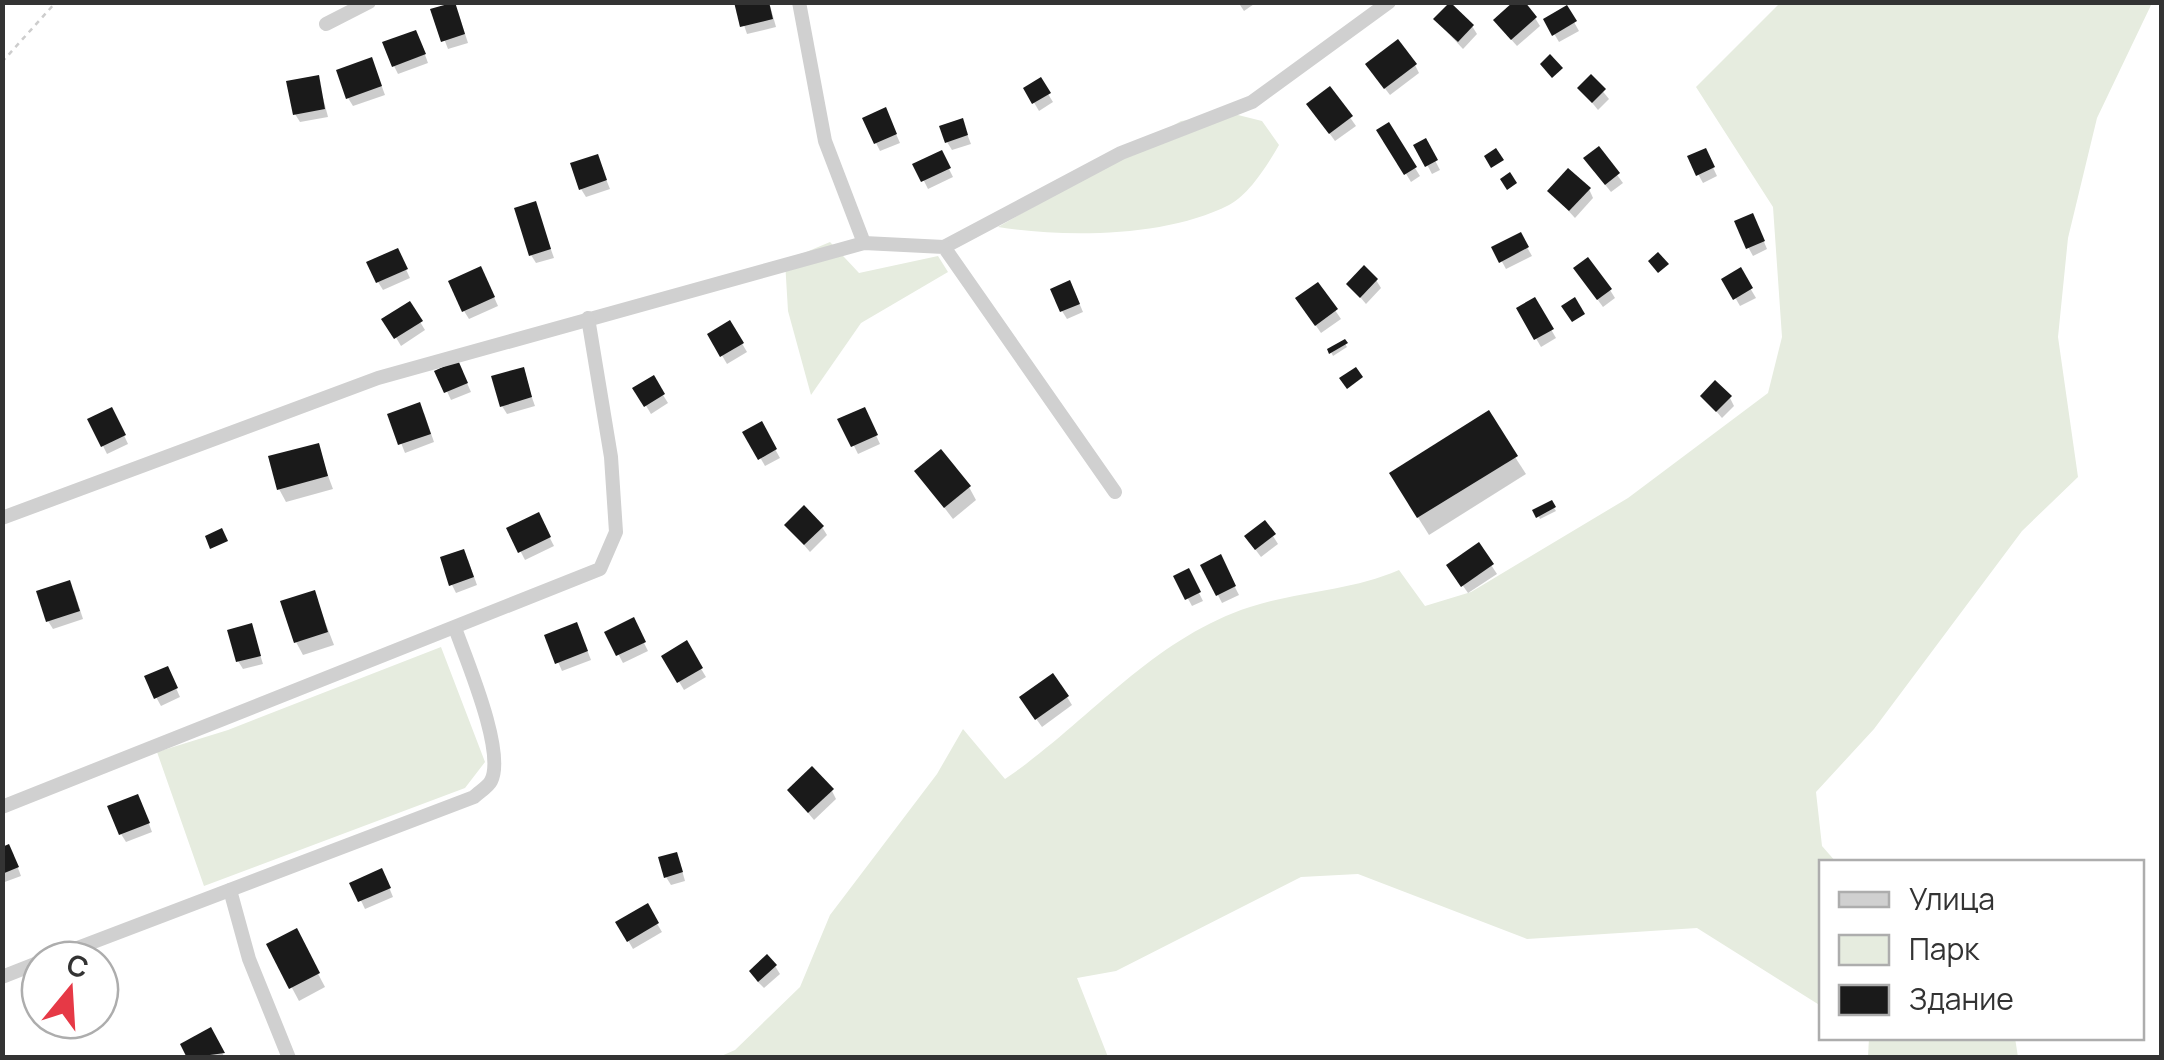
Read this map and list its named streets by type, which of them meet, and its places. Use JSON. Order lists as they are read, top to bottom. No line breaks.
{"legend":["Улица","Парк","Здание"],"north":"top"}
